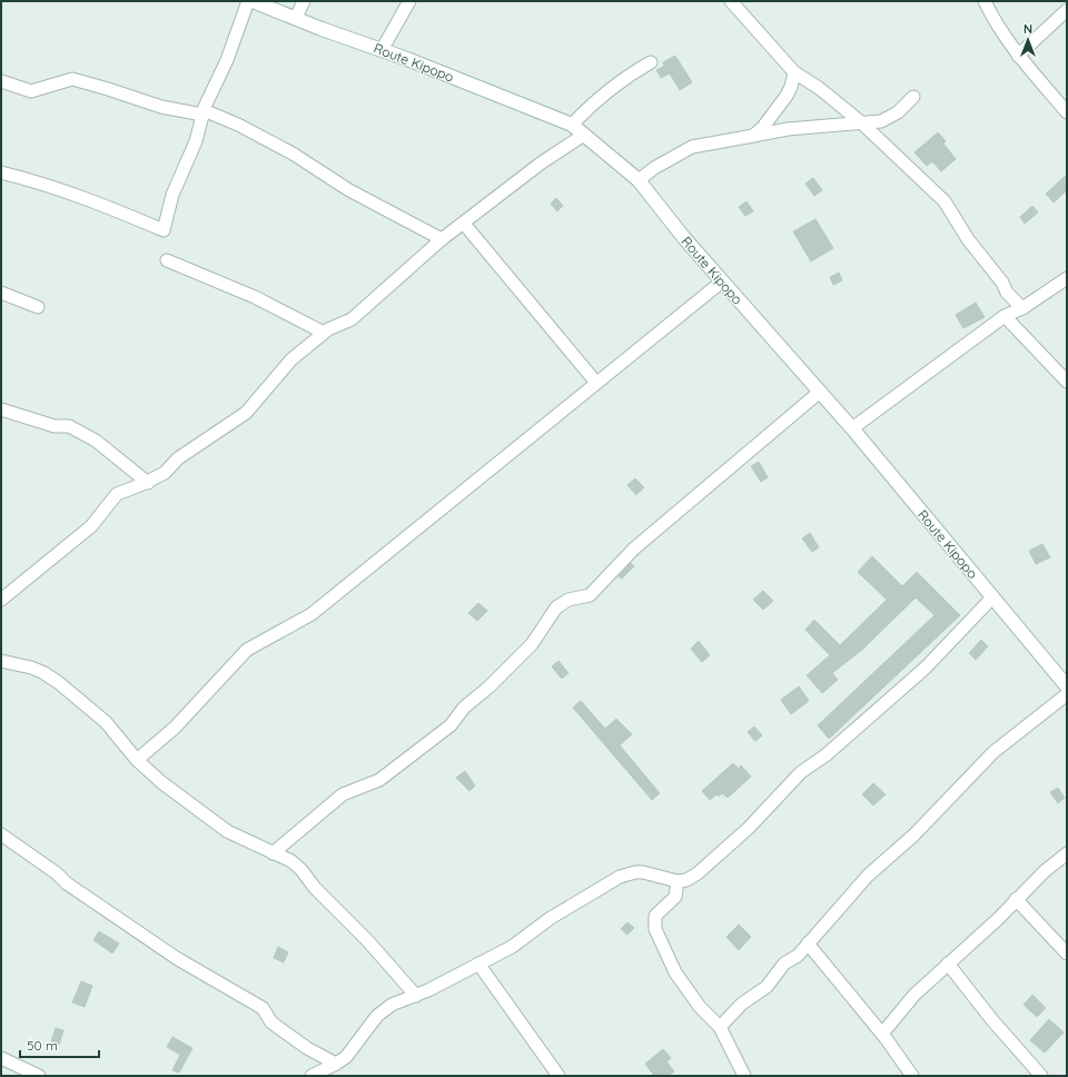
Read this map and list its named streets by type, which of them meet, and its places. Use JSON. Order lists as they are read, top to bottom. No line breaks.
{"streets":{"main road":["Route Kipopo"]},"scale_bar":"50 m","north":"top"}
